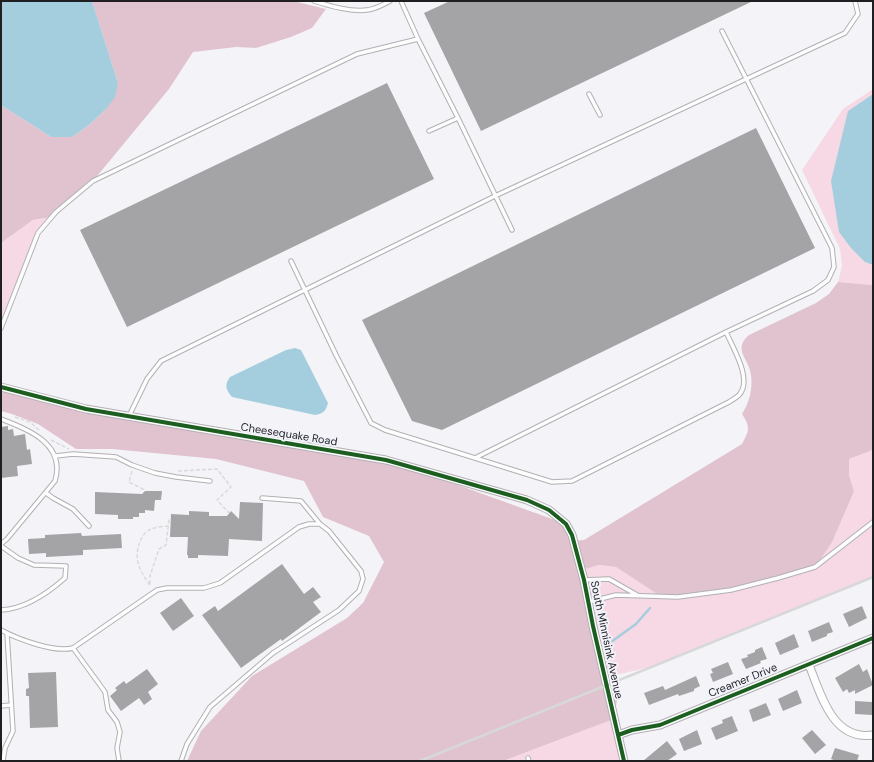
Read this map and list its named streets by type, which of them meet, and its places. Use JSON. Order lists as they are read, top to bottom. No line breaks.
{"streets":{"street":["Cheesequake Road","South Minnisink Avenue","Creamer Drive"]},"crossings":[["Cheesequake Road","South Minnisink Avenue"],["South Minnisink Avenue","Creamer Drive"]]}
